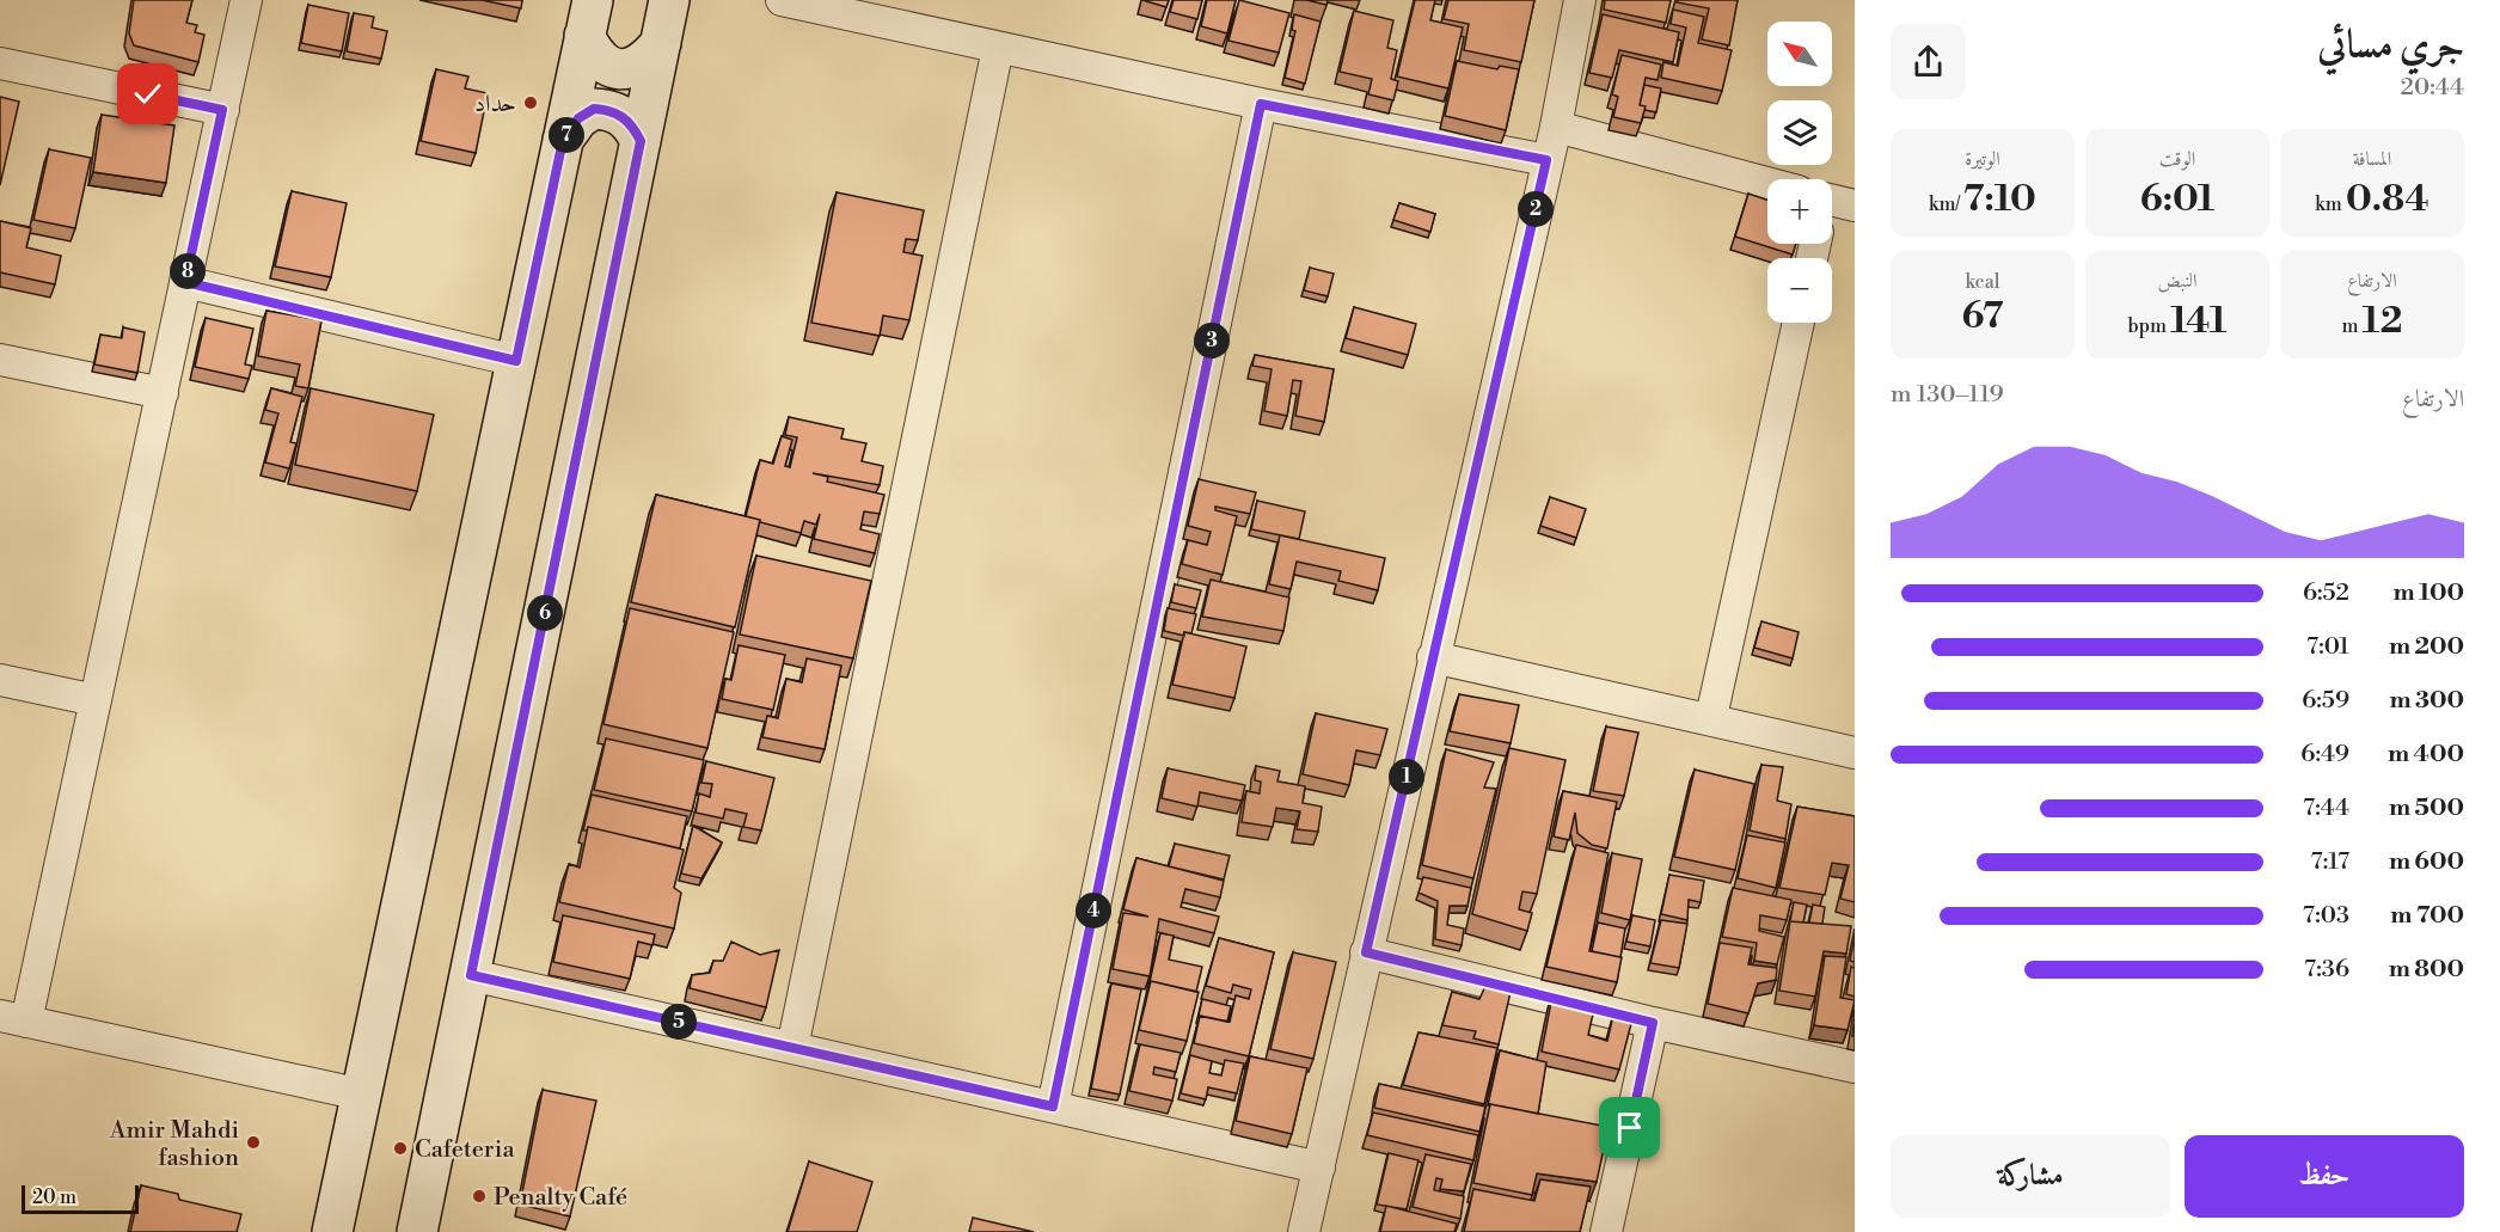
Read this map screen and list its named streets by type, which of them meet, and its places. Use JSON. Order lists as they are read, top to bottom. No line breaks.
{"places":["حداد","Amir Mahdi fashion","Cafeteria","Penalty Café"],"scale_bar":"20 m","north":"top left","page":{"heading":["جري مسائي","20:44"],"map_buttons":["+","−"],"pins":["7","2","8","3","6","1","4","5"],"stats":[["المسافة","0.84 km"],["الوقت","6:01"],["الوتيرة","7:10 /km"],["الارتفاع","12 m"],["النبض","141 bpm"],["kcal","67"]],"chart":["الارتفاع","119–130 m"],"list":[{"name":"100 m","note":"6:52"},{"name":"200 m","note":"7:01"},{"name":"300 m","note":"6:59"},{"name":"400 m","note":"6:49"},{"name":"500 m","note":"7:44"},{"name":"600 m","note":"7:17"},{"name":"700 m","note":"7:03"},{"name":"800 m","note":"7:36"}],"buttons":["حفظ","مشاركة"],"scale":"20 m"}}
